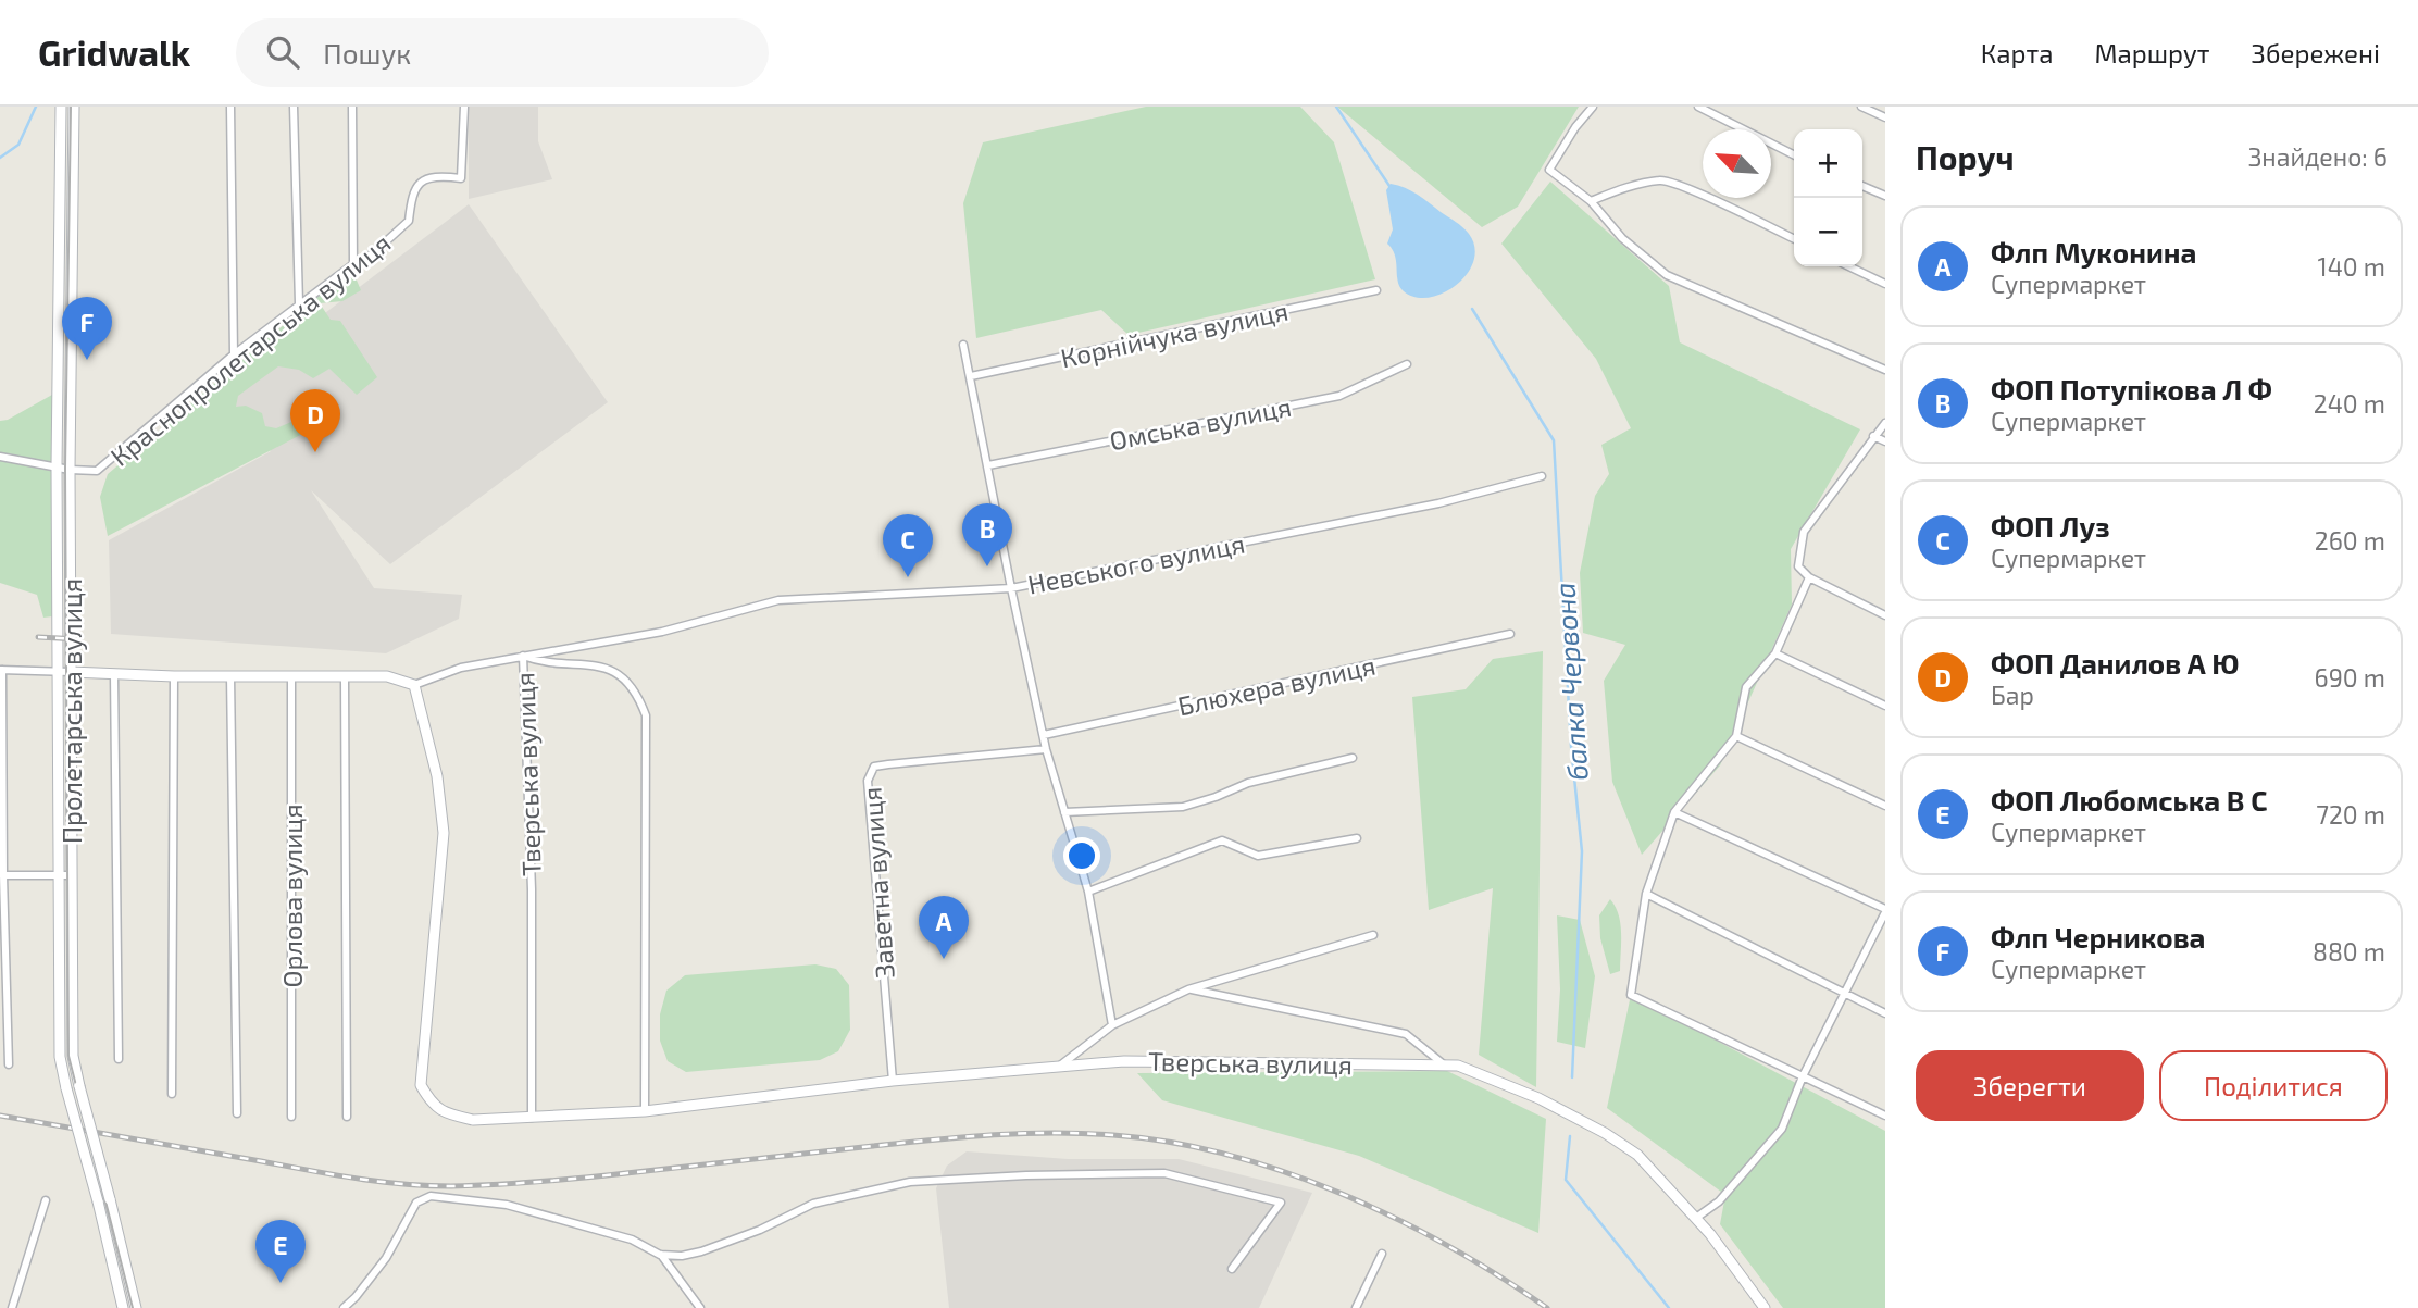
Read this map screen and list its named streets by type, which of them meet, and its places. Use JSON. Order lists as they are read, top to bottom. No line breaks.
{"streets":{"main road":["Пролетарська вулиця","Тверська вулиця"],"street":["Корнійчука вулиця","Краснопролетарська вулиця","Омська вулиця","Невського вулиця","Блюхера вулиця","Заветна вулиця","Орлова вулиця"]},"crossings":[["Краснопролетарська вулиця","Пролетарська вулиця"],["Невського вулиця","Тверська вулиця"],["Тверська вулиця","Заветна вулиця"]],"water":["балка Червона"],"north":"top left","page":{"header":"Gridwalk","search":"Пошук","nav":["Карта","Маршрут","Збережені"],"heading":["Поруч","Знайдено: 6"],"map_buttons":["+","−"],"list":[{"mark":"A","name":"Флп Муконина","note":"Супермаркет","value":"140 m"},{"mark":"B","name":"ФОП Потупікова Л Ф","note":"Супермаркет","value":"240 m"},{"mark":"C","name":"ФОП Луз","note":"Супермаркет","value":"260 m"},{"mark":"D","name":"ФОП Данилов А Ю","note":"Бар","value":"690 m"},{"mark":"E","name":"ФОП Любомська В С","note":"Супермаркет","value":"720 m"},{"mark":"F","name":"Флп Черникова","note":"Супермаркет","value":"880 m"}],"pins":["F","D","B","C","A","E"],"buttons":["Зберегти","Поділитися"]}}
